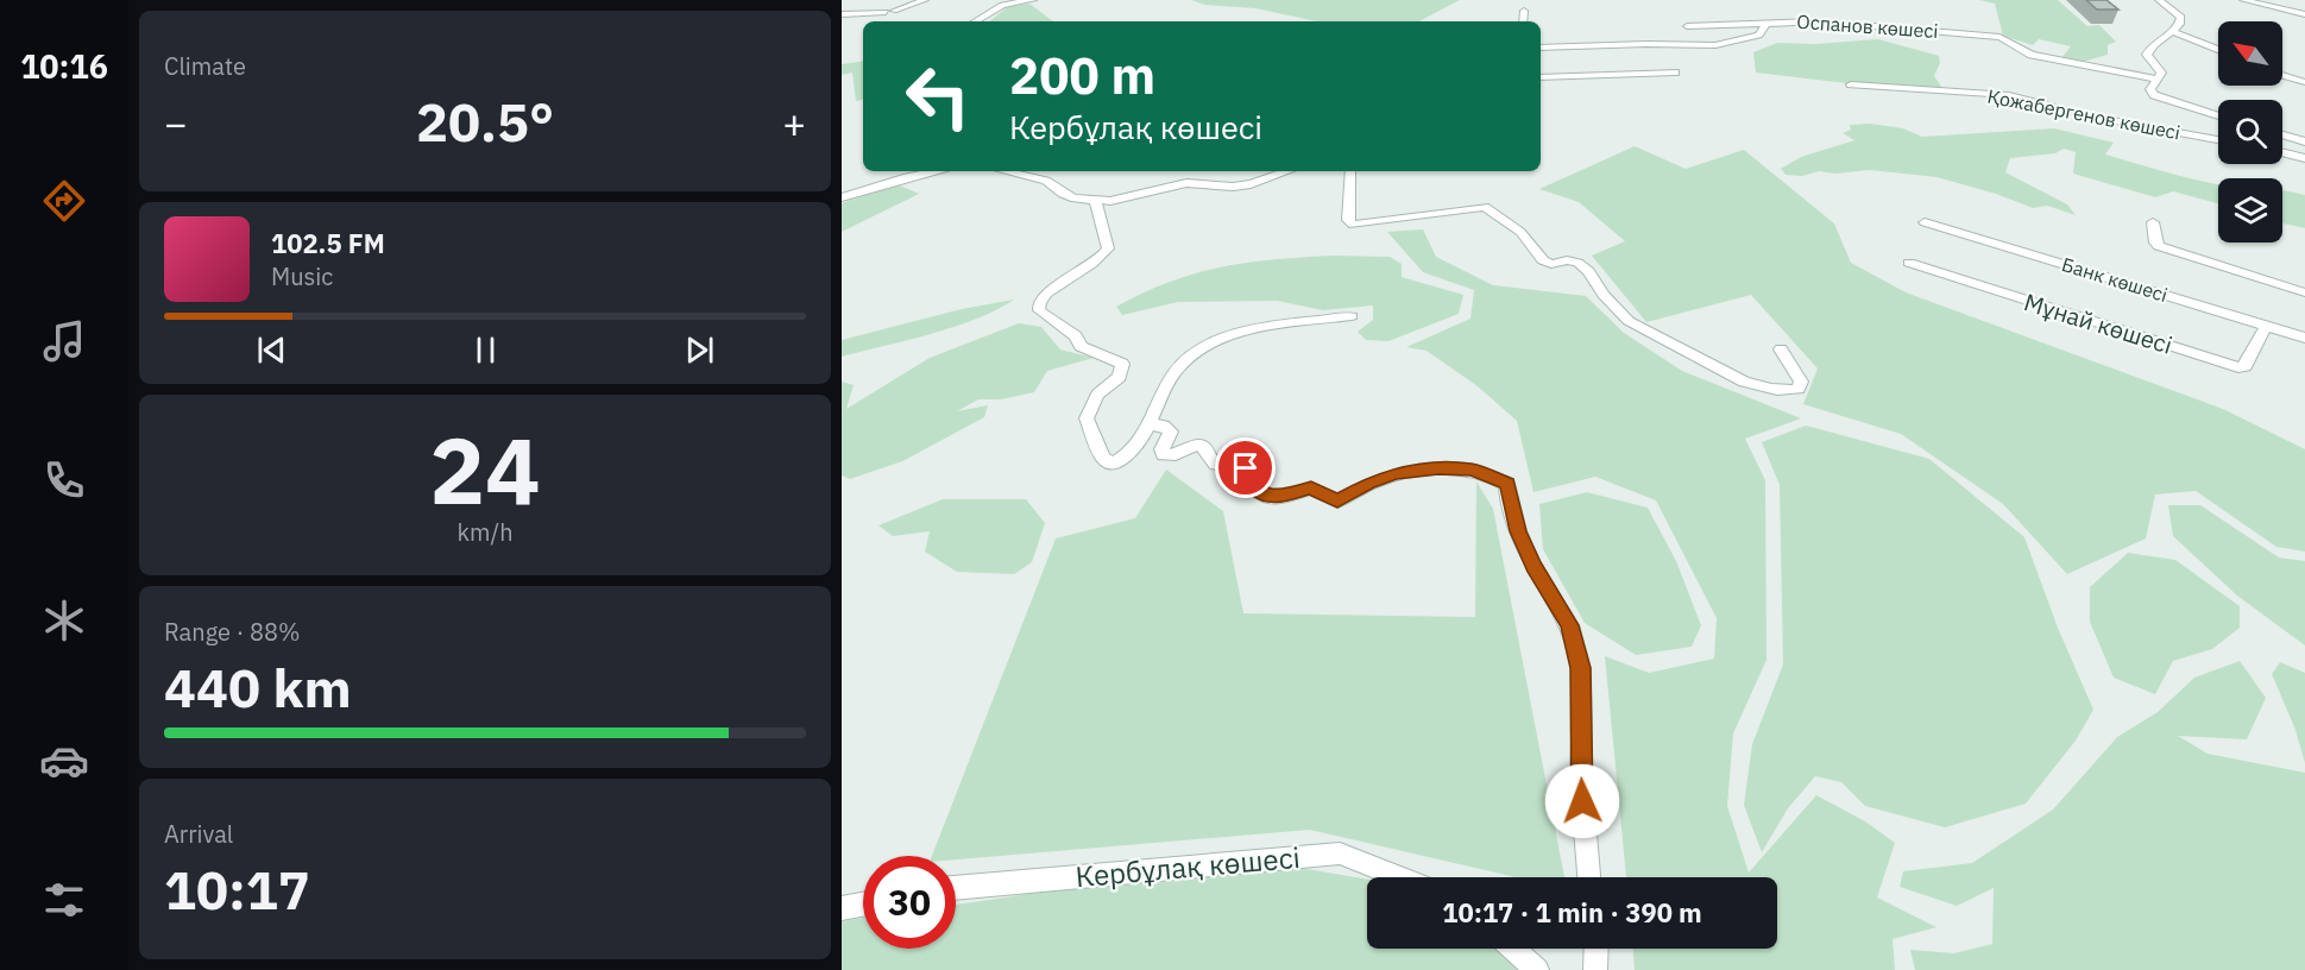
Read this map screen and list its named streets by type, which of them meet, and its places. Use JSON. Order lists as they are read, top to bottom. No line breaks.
{"streets":{"street":["Оспанов көшесі","Қожабергенов көшесі","Банк көшесі","Мұнай көшесі","Кербұлақ көшесі"]},"crossings":[["Банк көшесі","Мұнай көшесі"]],"north":"top left","page":{"tabs":"10:16","tile":["Climate",["24","km/h"],["Range · 88%","440 km"],["Arrival","10:17"]],"turn":["200 m","Кербұлақ көшесі"],"heat":["−","20.5°","+"],"song":["102.5 FM","Music"],"limit":"30","trip":"10:17 · 1 min · 390 m"}}
